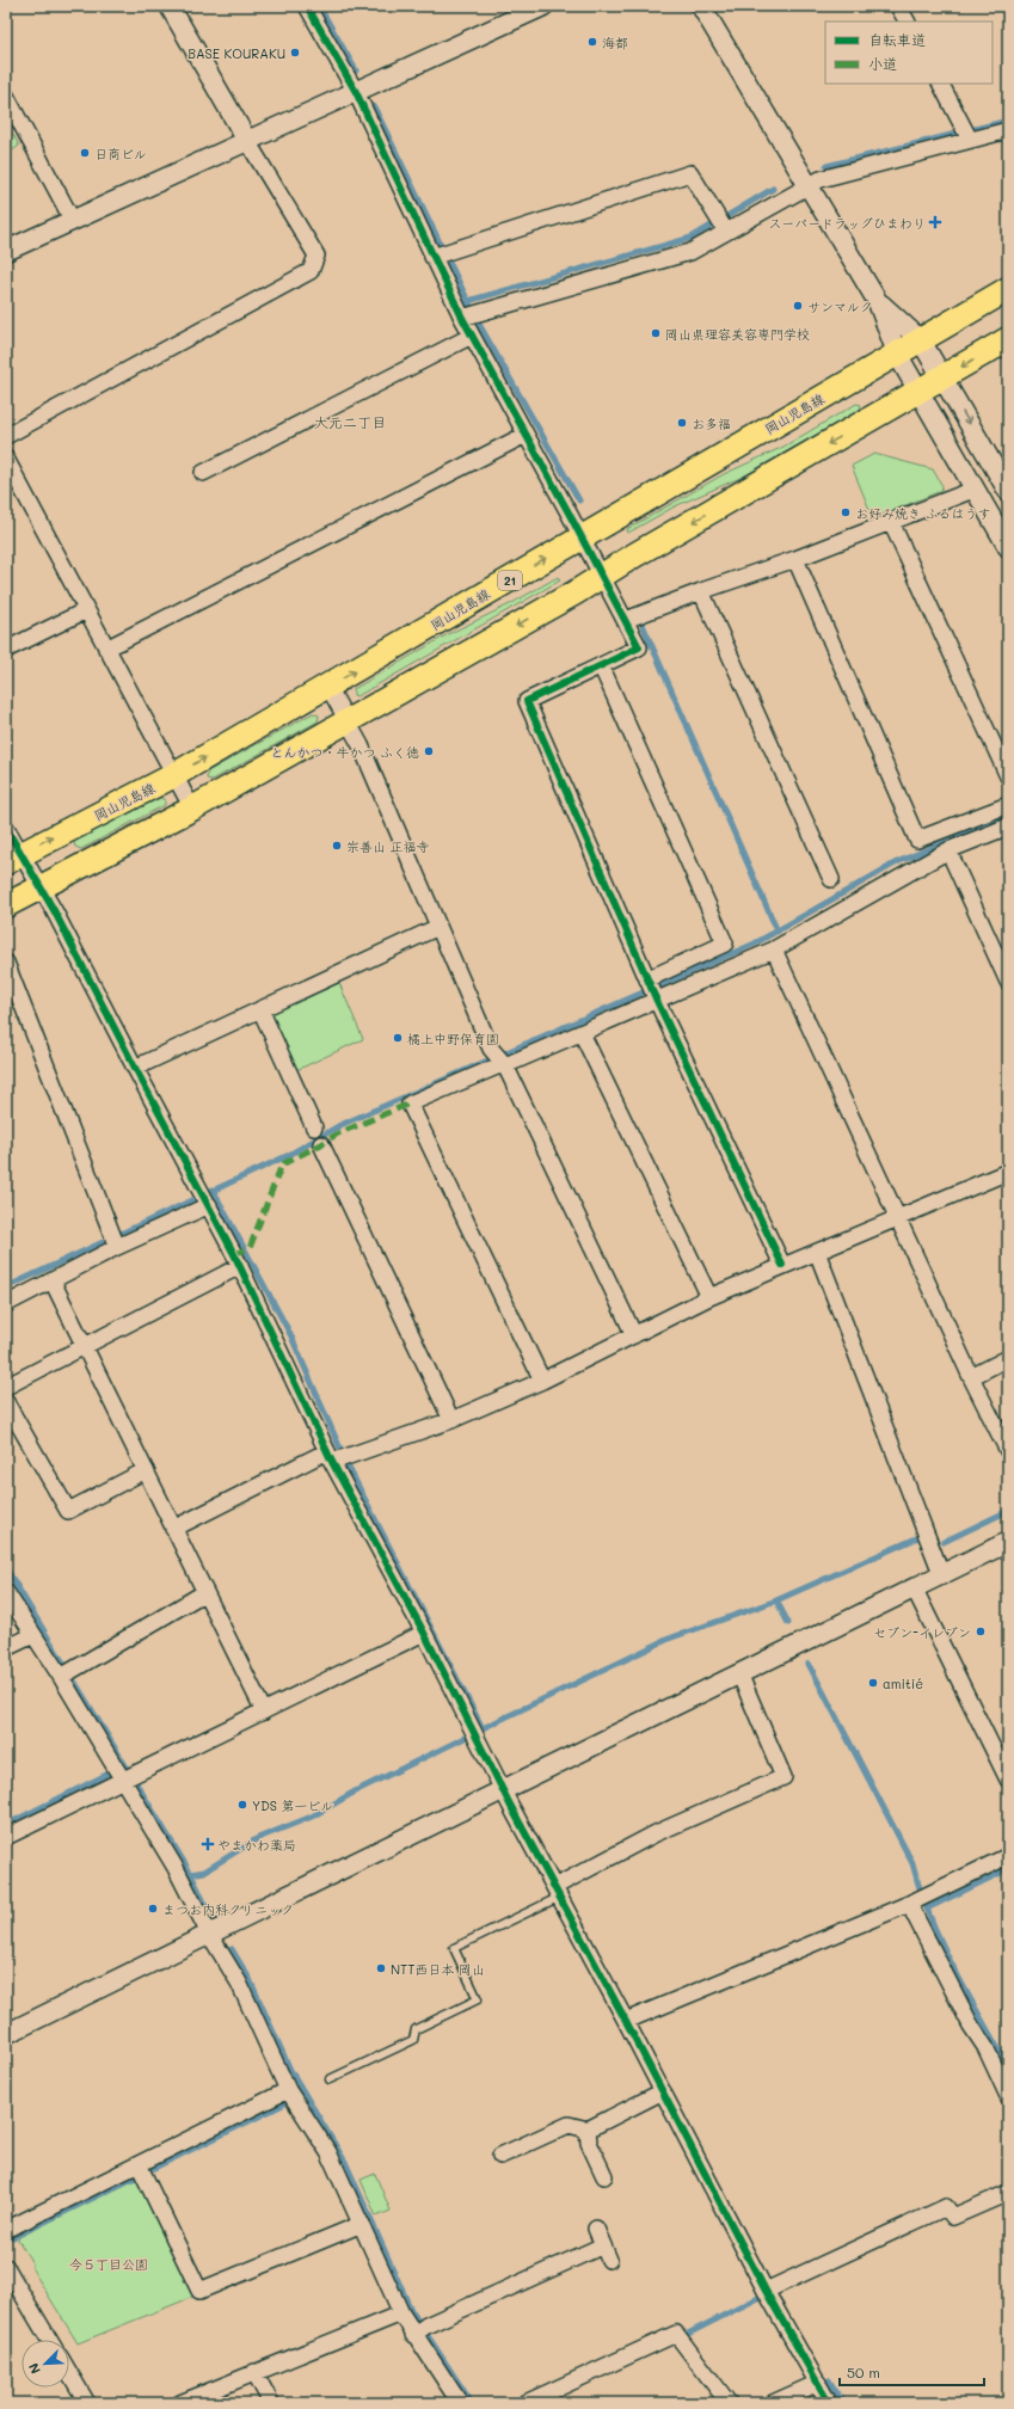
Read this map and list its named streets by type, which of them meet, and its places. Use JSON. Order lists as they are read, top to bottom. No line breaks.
{"streets":{"main road":["岡山児島線","21"]},"districts":["大元二丁目"],"parks":["今５丁目公園"],"places":{"other":["海都","BASE KOURAKU","日商ビル","サンマルク","岡山県理容美容専門学校","お多福","お好み焼き ふるはうす","とんかつ・牛かつ ふく徳","宗善山 正福寺","橘上中野保育園","セブン-イレブン","amitié","YDS 第一ビル","まつお内科クリニック","NTT西日本 岡山"],"health":["スーパードラッグひまわり","やまかわ薬局"]},"legend":["自転車道","小道"],"scale_bar":"50 m","north":"bottom left"}
